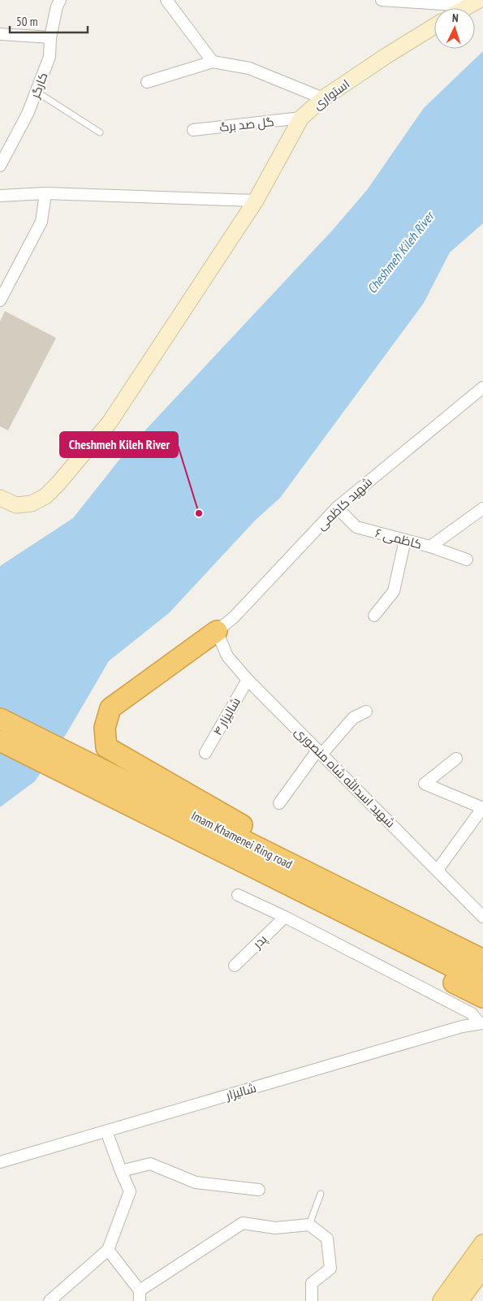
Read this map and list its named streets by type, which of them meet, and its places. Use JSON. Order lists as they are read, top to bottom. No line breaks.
{"streets":{"highway":["Imam Khamenei Ring road"],"street":["کارگر","استواری","گل صد برگ","شهید کاظمی","کاظمی ۶","شالیزار ۴","شهید اسدالله شاه منصوری","پدر","شالیزار"]},"crossings":[["استواری","گل صد برگ"],["شهید کاظمی","کاظمی ۶"],["شهید کاظمی","شهید اسدالله شاه منصوری"],["شالیزار ۴","شهید اسدالله شاه منصوری"]],"water":["Cheshmeh Kileh River"],"places":["Cheshmeh Kileh River"],"scale_bar":"50 m","north":"top"}
